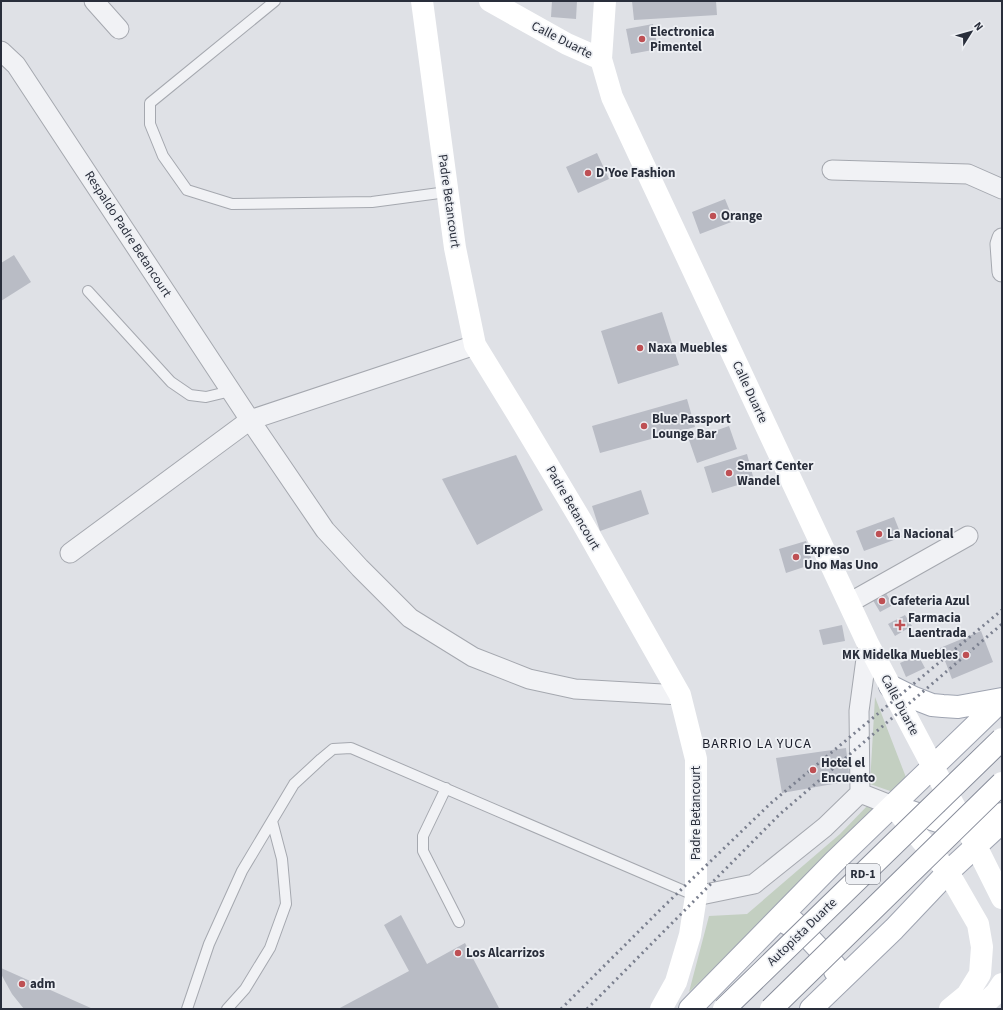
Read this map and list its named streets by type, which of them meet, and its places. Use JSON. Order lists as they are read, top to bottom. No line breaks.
{"streets":{"main road":["Calle Duarte","Padre Betancourt","RD-1","Autopista Duarte"],"street":["Respaldo Padre Betancourt"]},"crossings":[["Padre Betancourt","Respaldo Padre Betancourt"]],"districts":["BARRIO LA YUCA"],"places":{"other":["Electronica Pimentel","D'Yoe Fashion","Orange","Naxa Muebles","Blue Passport Lounge Bar","Smart Center Wandel","La Nacional","Expreso Uno Mas Uno","Cafeteria Azul","MK Midelka Muebles","Hotel el Encuento","Los Alcarrizos","adm"],"health":["Farmacia Laentrada"]},"north":"top right"}
